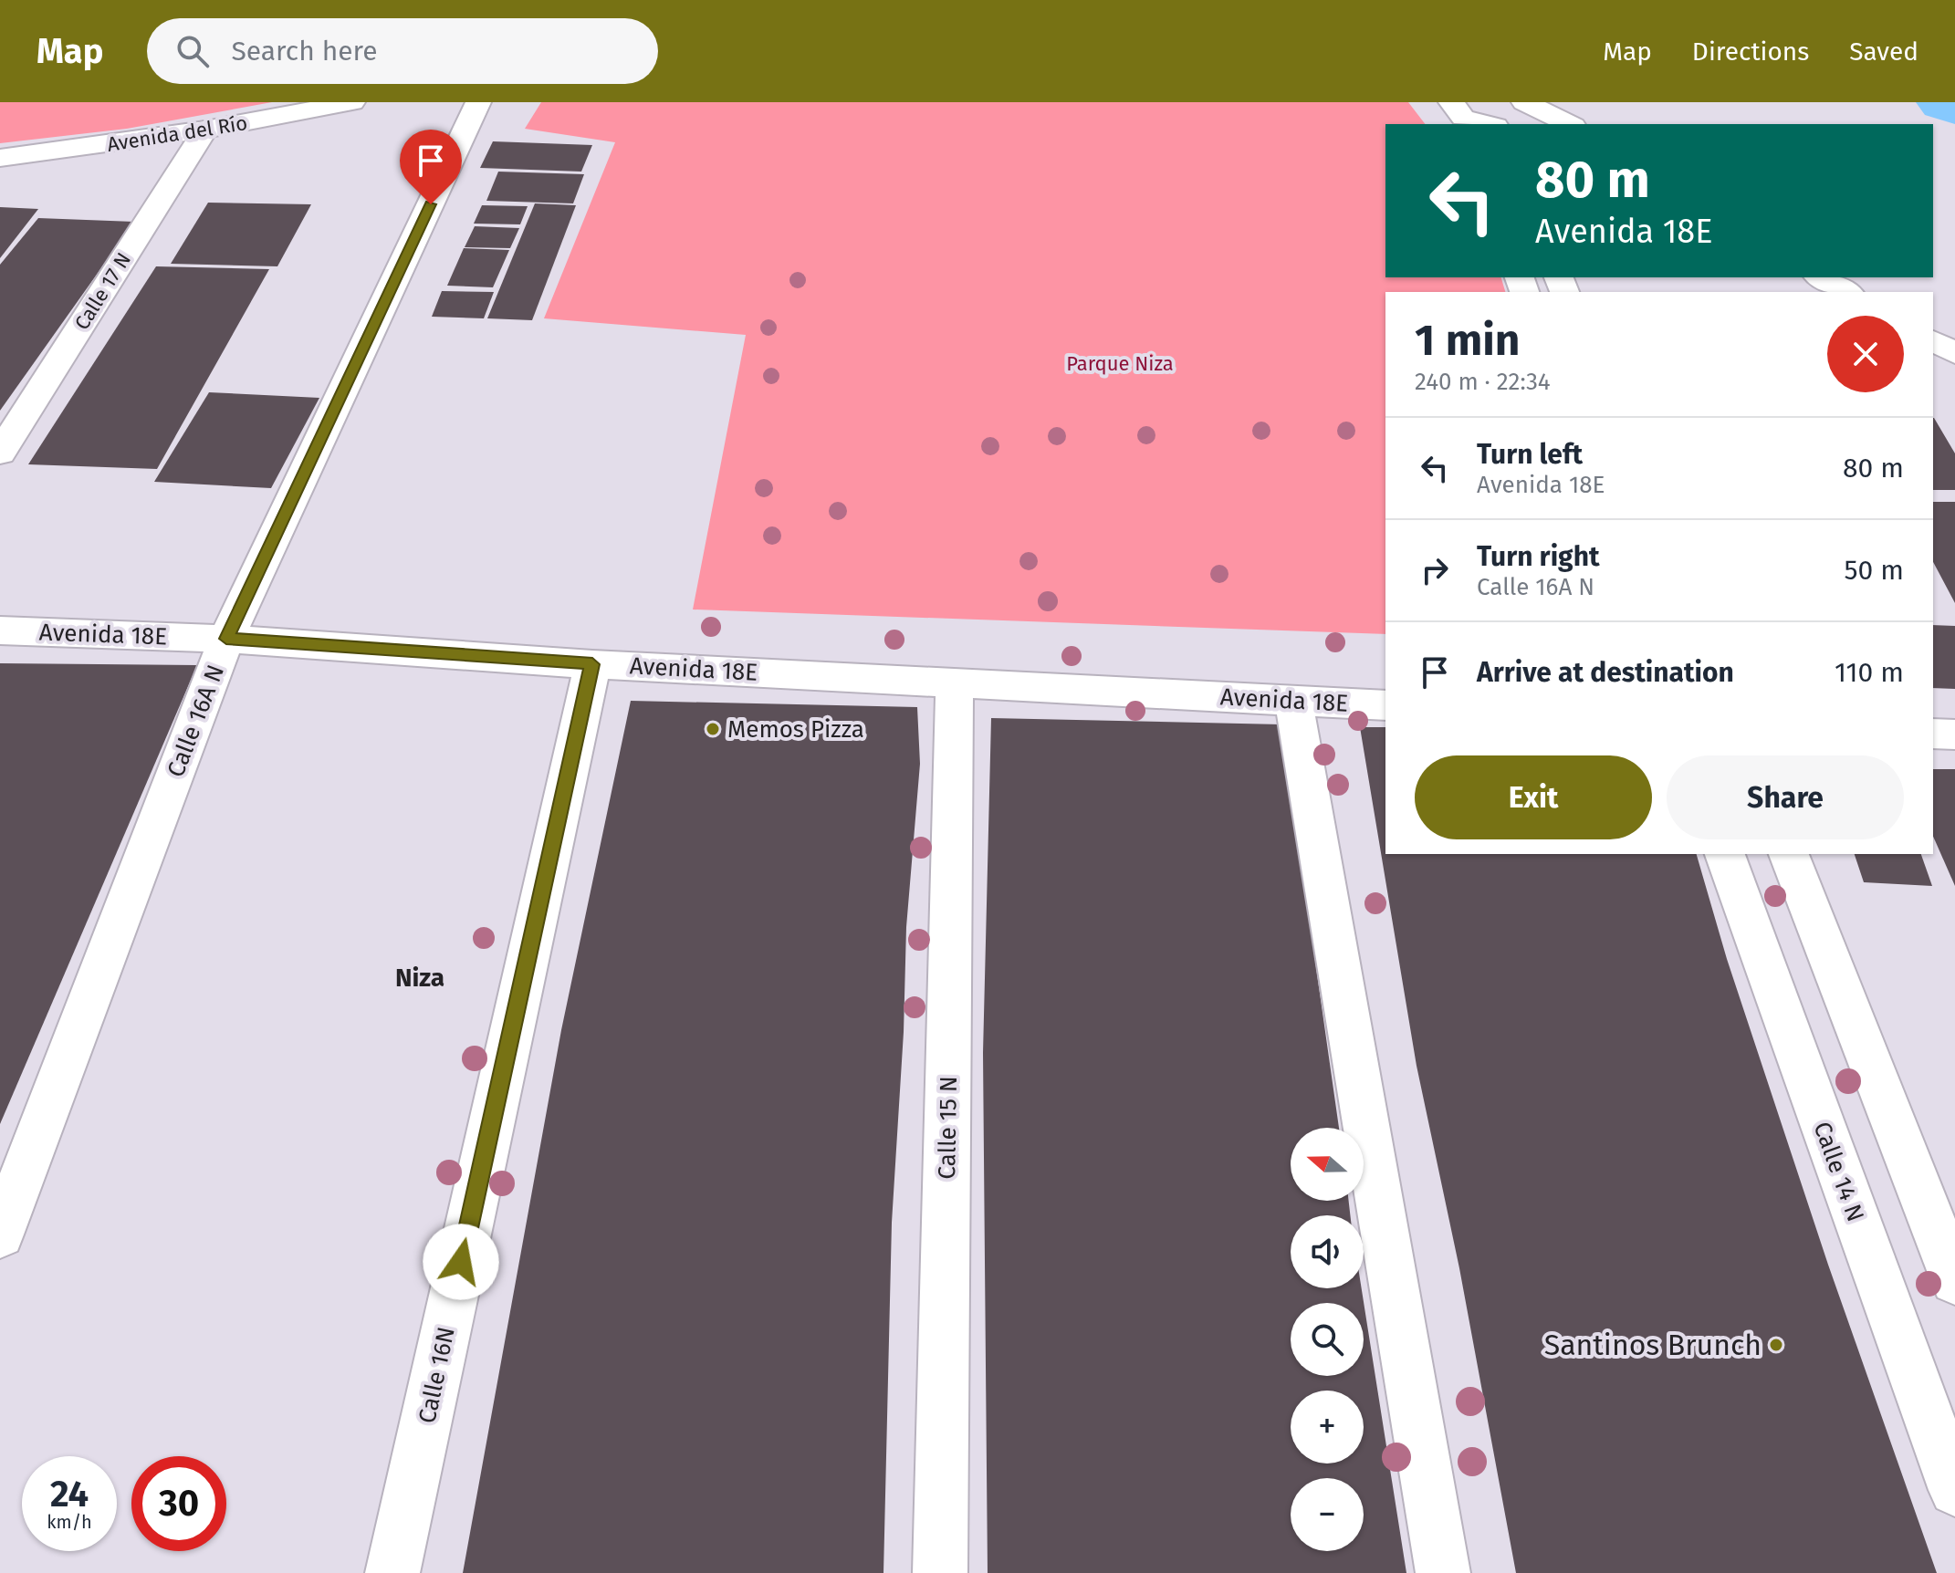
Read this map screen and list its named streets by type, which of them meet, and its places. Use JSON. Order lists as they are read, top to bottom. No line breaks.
{"streets":{"street":["Avenida del Río","Calle 17 N","Avenida 18E","Calle 16A N","Calle 15 N","Calle 14 N","Calle 16N"]},"crossings":[["Avenida del Río","Calle 17 N"],["Avenida 18E","Calle 16A N"],["Avenida 18E","Calle 15 N"],["Avenida 18E","Calle 16N"]],"districts":["Niza"],"parks":["Parque Niza"],"places":["Memos Pizza","Santinos Brunch"],"north":"left","page":{"header":"Map","search":"Search here","nav":["Map","Directions","Saved"],"turn":["80 m","Avenida 18E"],"heading":["1 min","240 m · 22:34"],"list":[{"name":"Turn left","note":"Avenida 18E","value":"80 m"},{"name":"Turn right","note":"Calle 16A N","value":"50 m"},{"name":"Arrive at destination","value":"110 m"}],"buttons":["Exit","Share"],"map_buttons":["+","−"],"speed":"24 km/h","limit":"30"}}
